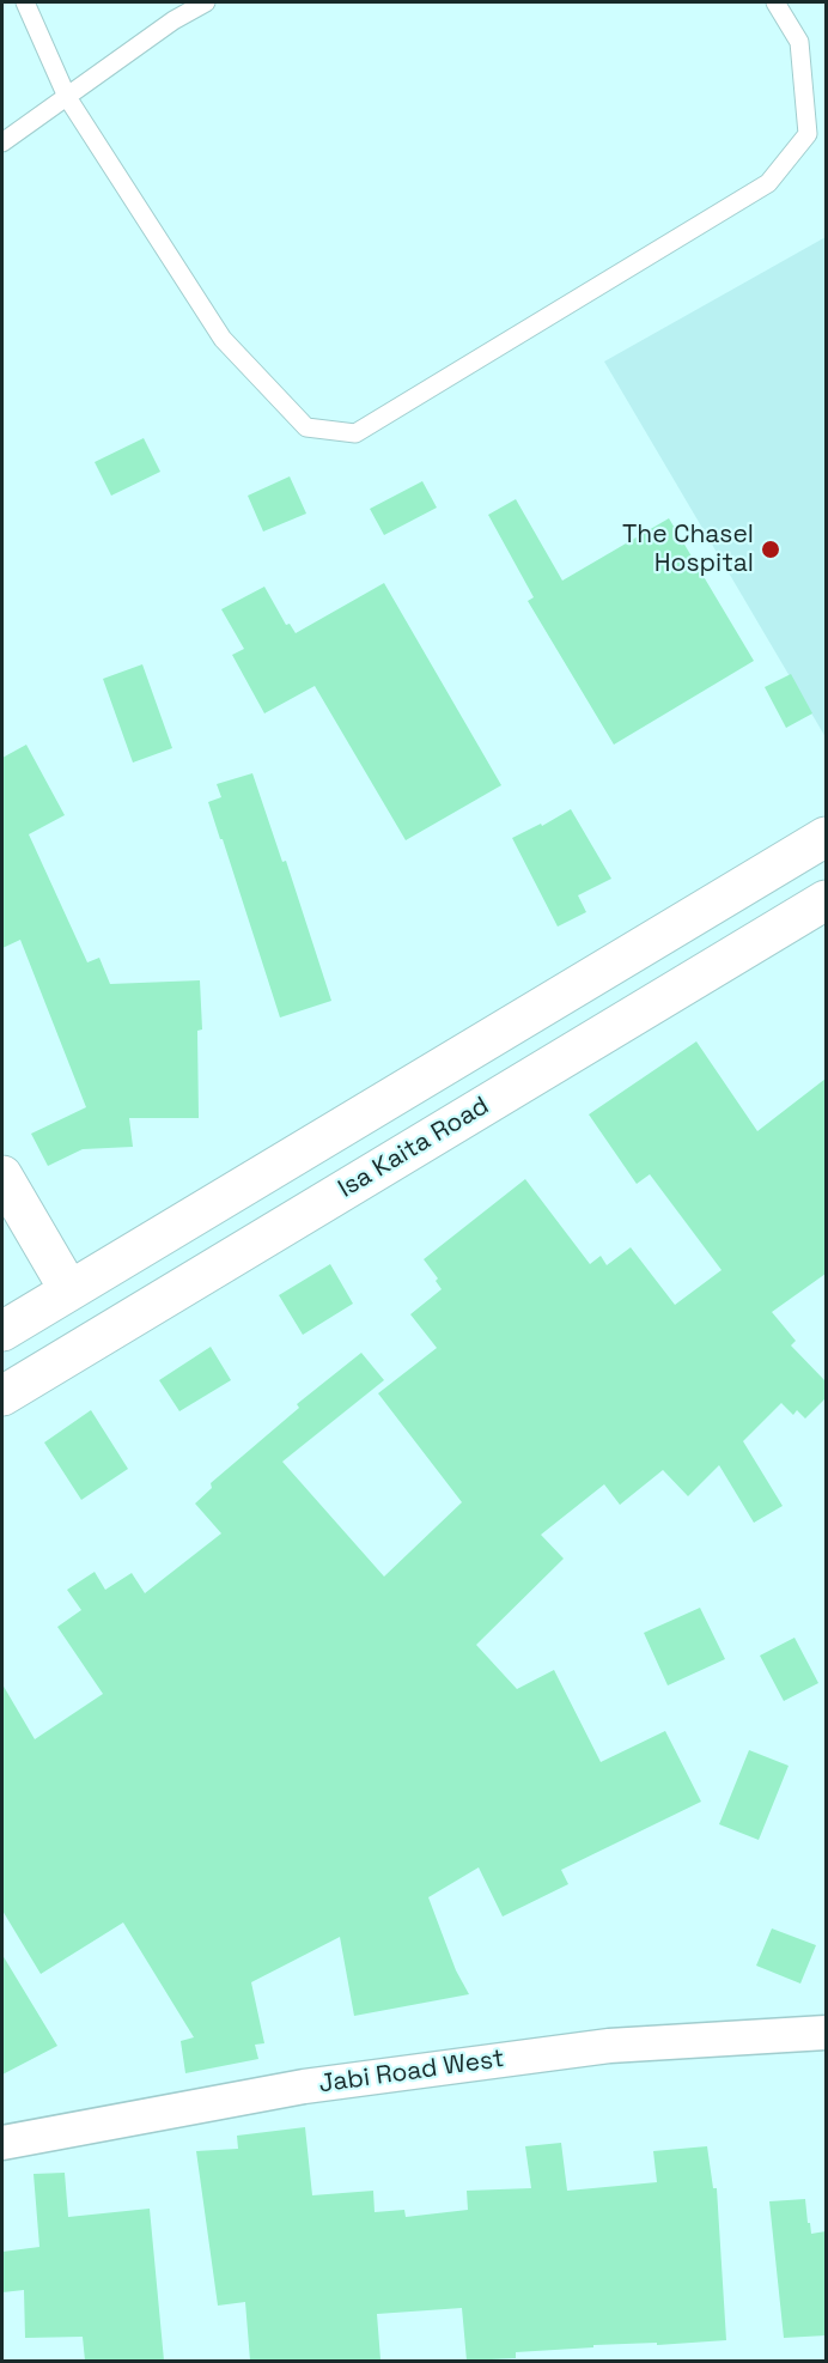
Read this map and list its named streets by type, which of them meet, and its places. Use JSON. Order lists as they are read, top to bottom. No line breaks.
{"streets":{"main road":["Isa Kaita Road"],"street":["Jabi Road West"]},"places":["The Chasel Hospital"]}
